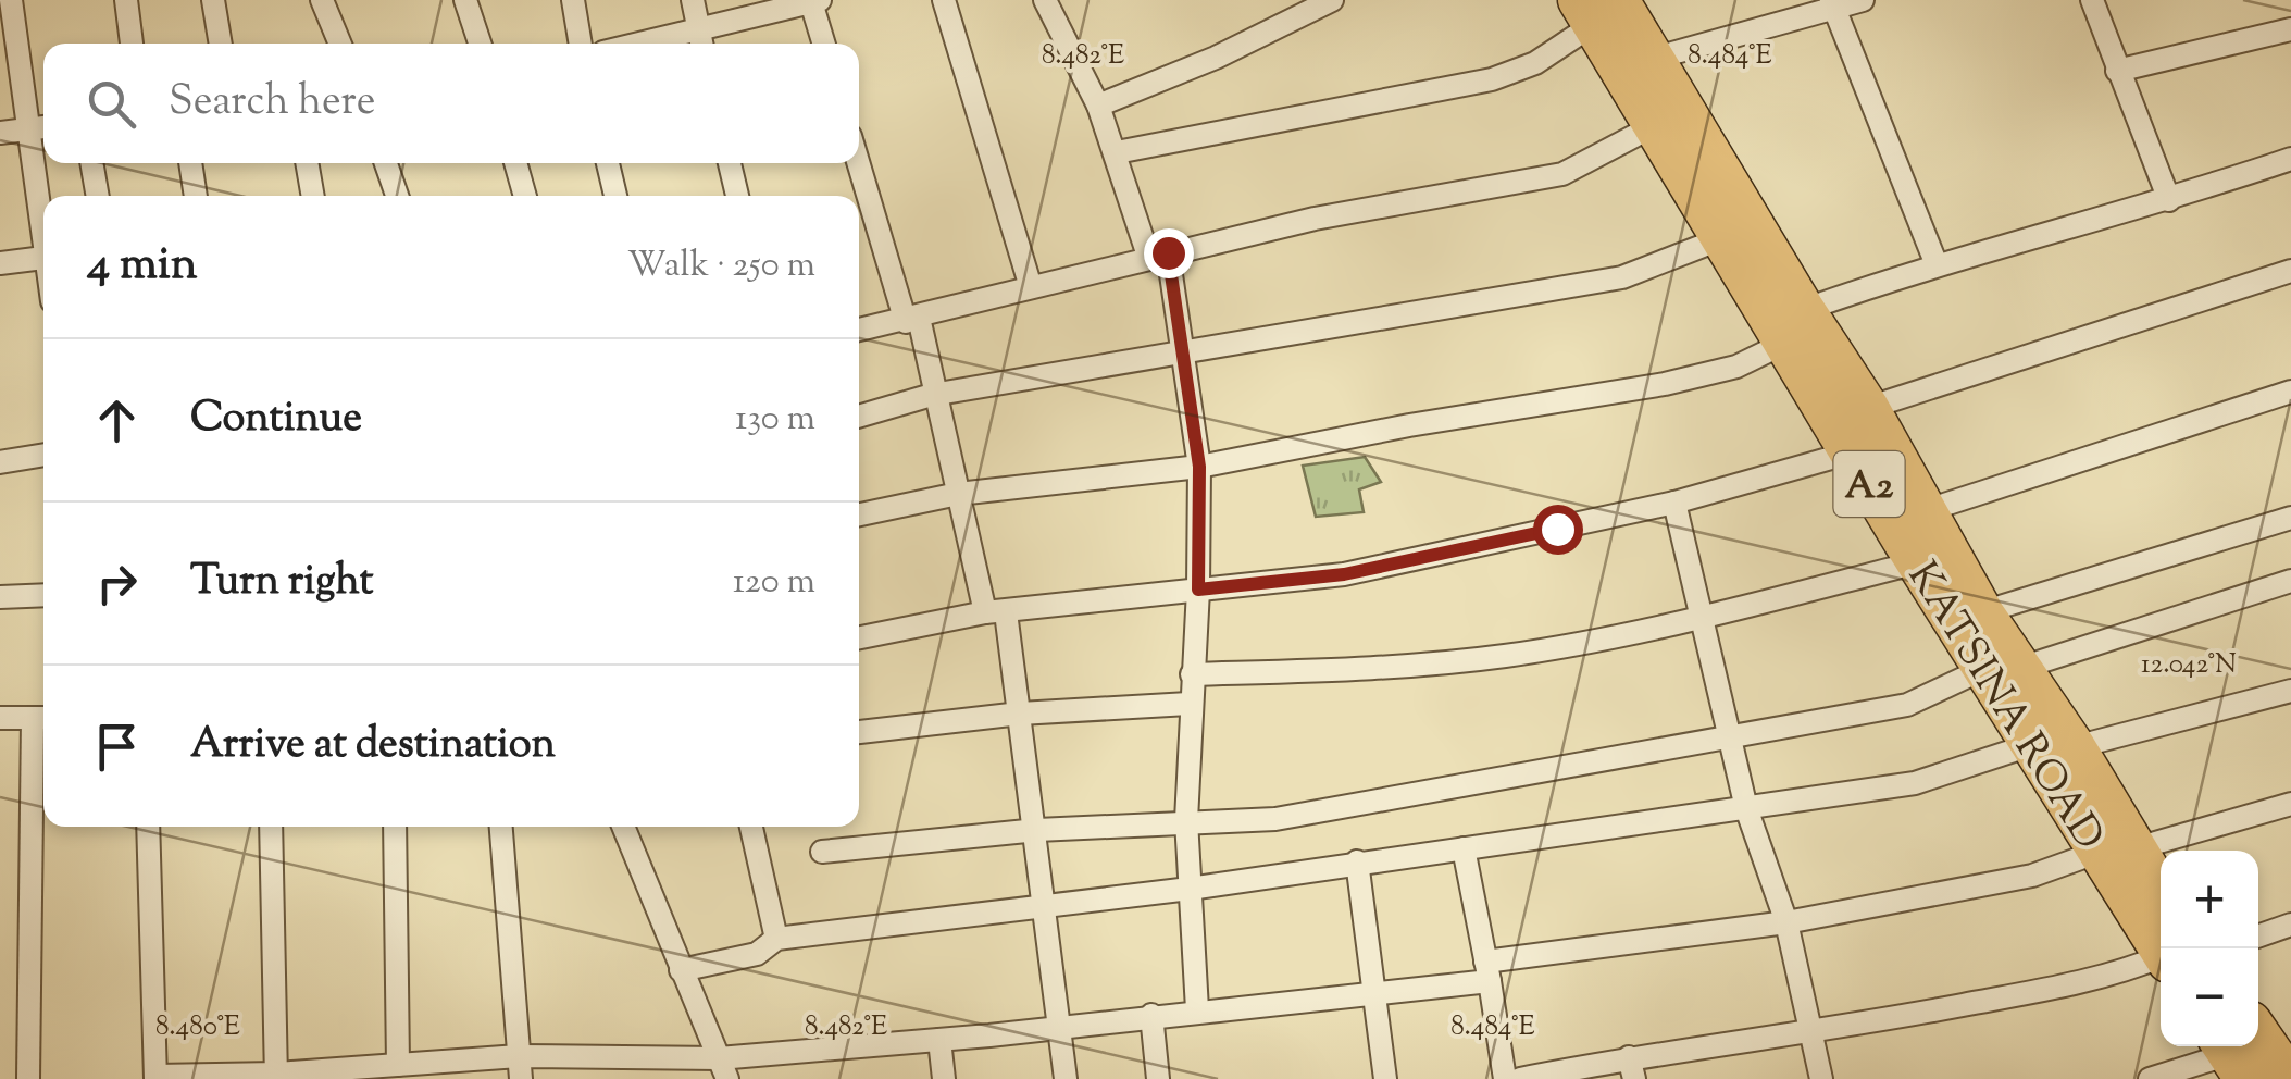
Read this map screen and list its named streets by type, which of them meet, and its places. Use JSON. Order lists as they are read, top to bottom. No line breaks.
{"streets":{"highway":["A2","KATSINA ROAD"]},"page":{"search":"Search here","heading":["4 min","Walk · 250 m"],"list":[["Continue","130 m"],["Turn right","120 m"],"Arrive at destination"],"map_buttons":["+","−"]},"coordinates":["8.482°E","8.484°E","12.042°N","8.480°E"]}
